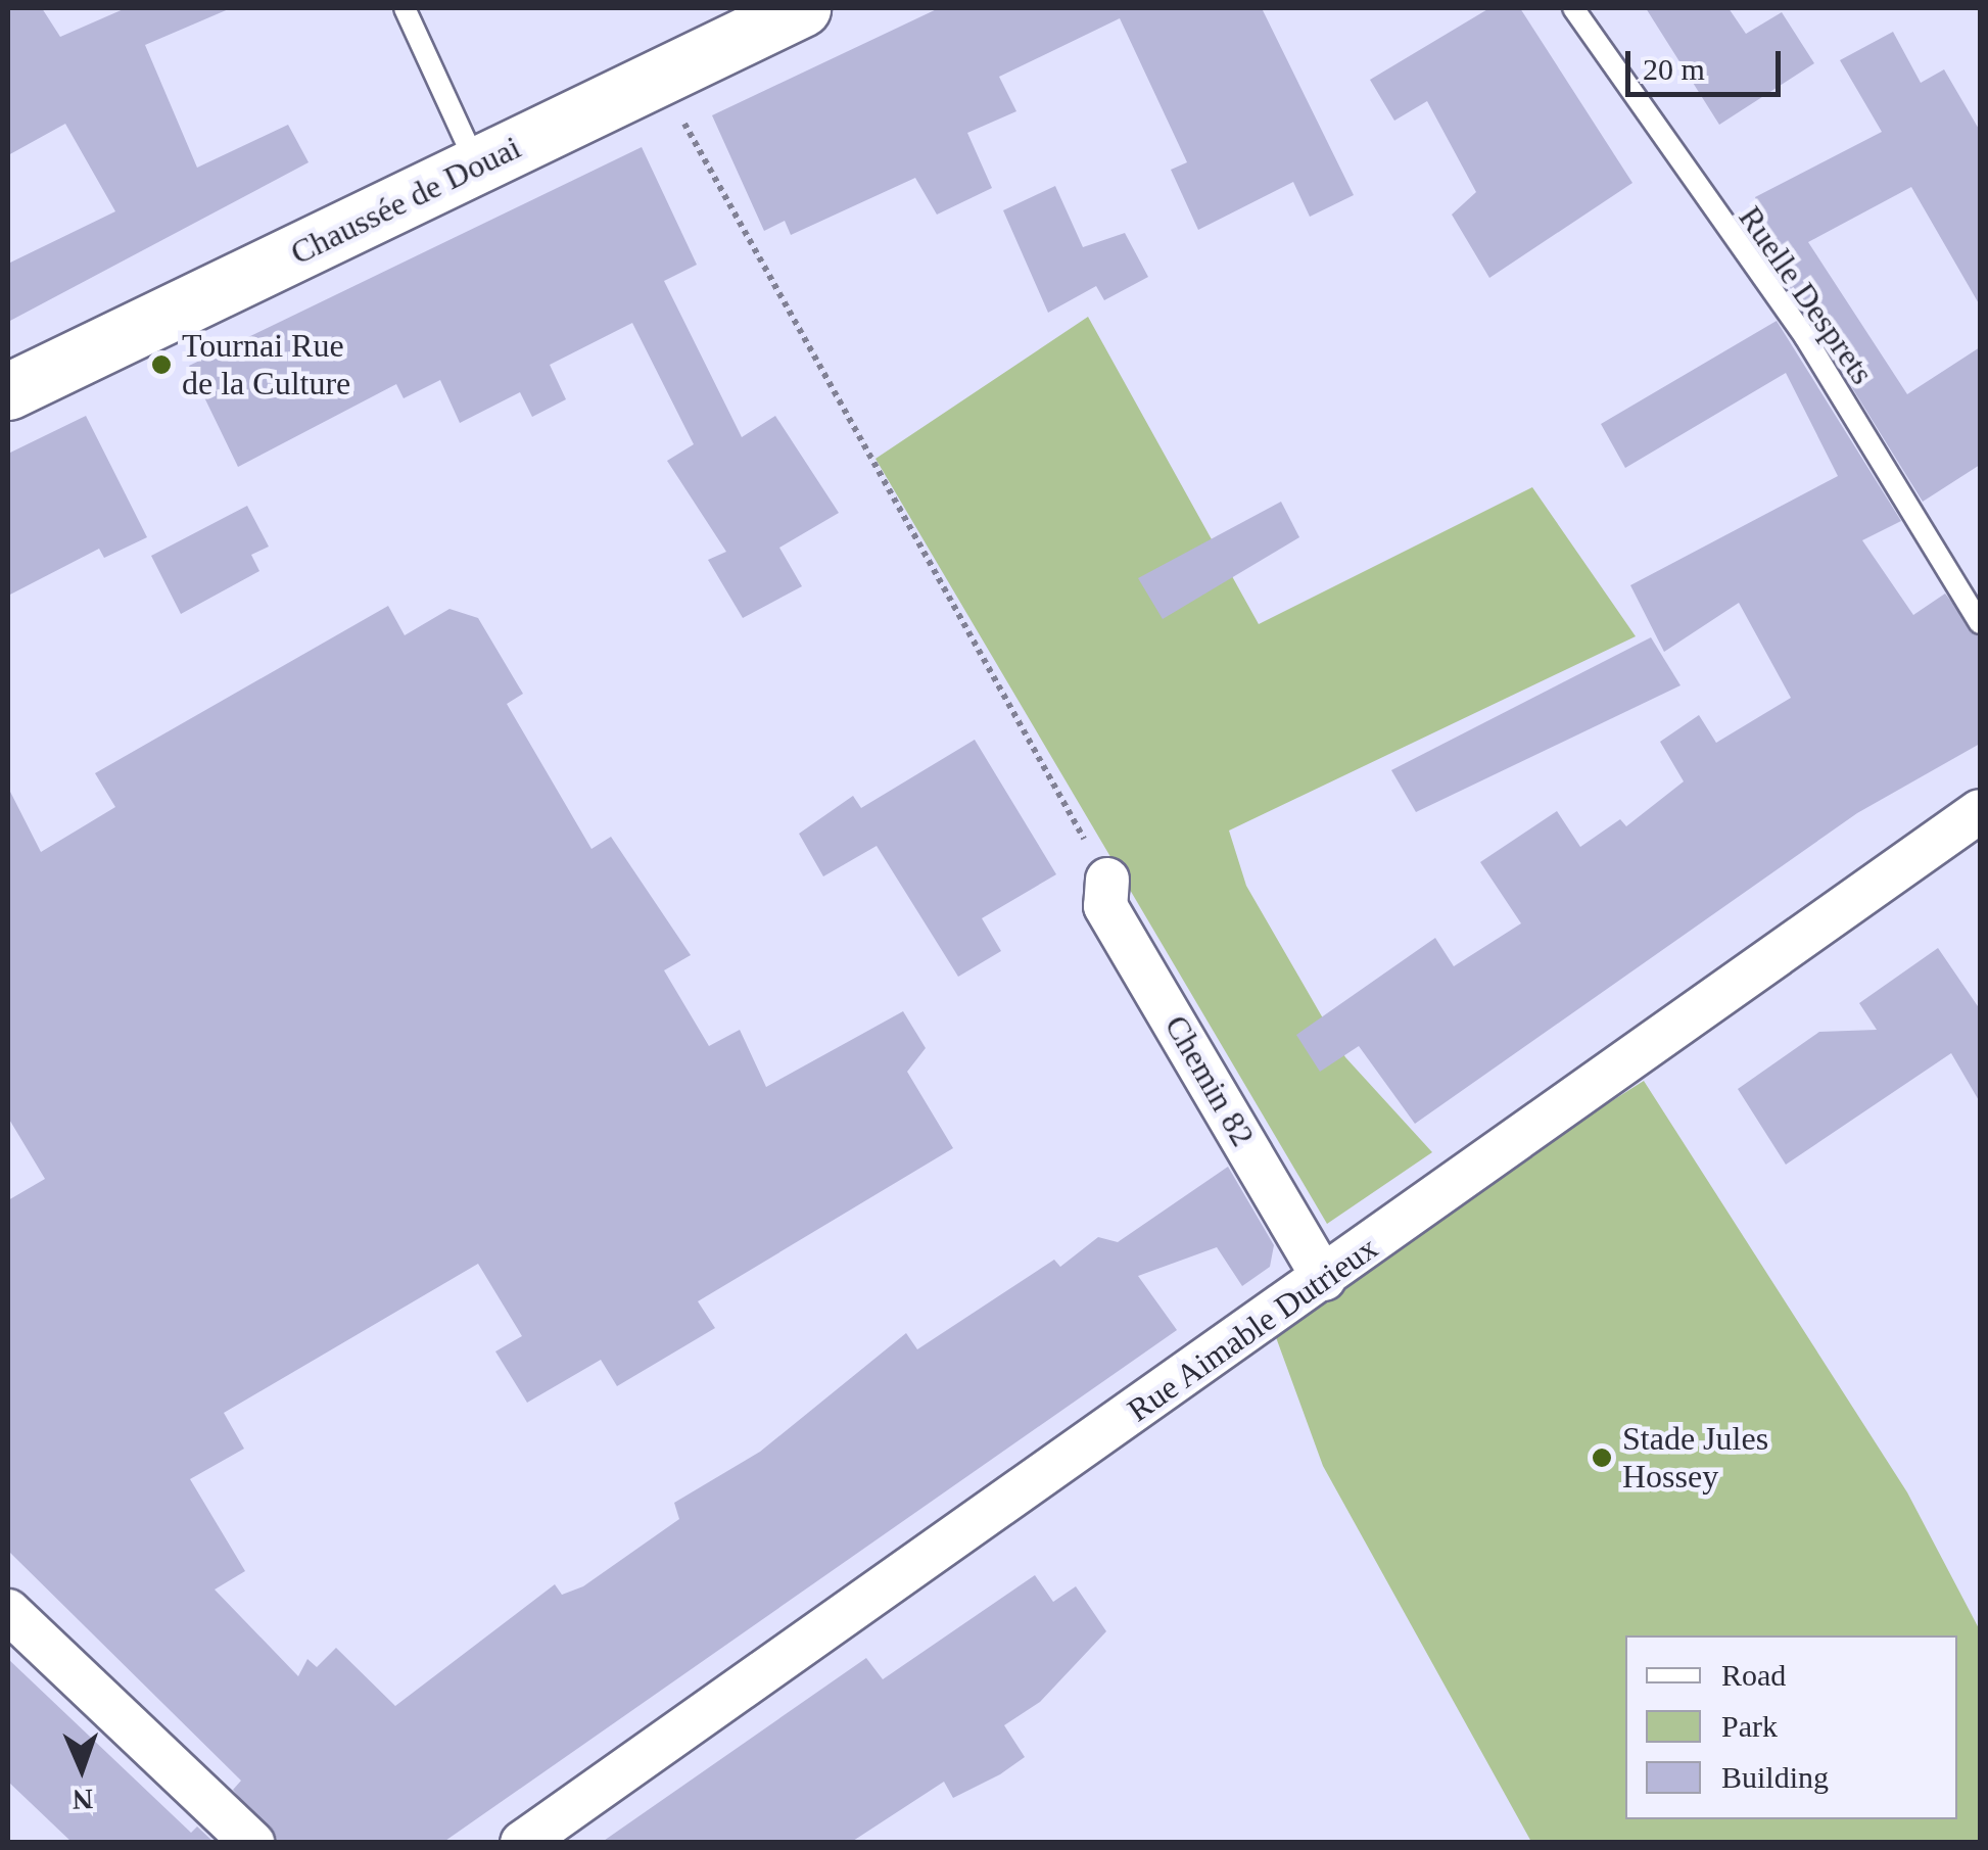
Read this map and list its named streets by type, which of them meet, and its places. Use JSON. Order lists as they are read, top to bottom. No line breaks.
{"streets":{"main road":["Chaussée de Douai"],"street":["Chemin 82","Rue Aimable Dutrieux"],"lane":["Ruelle Desprets"]},"crossings":[["Chemin 82","Rue Aimable Dutrieux"]],"places":["Tournai Rue de la Culture","Stade Jules Hossey"],"legend":["Road","Park","Building"],"scale_bar":"20 m","north":"bottom"}
